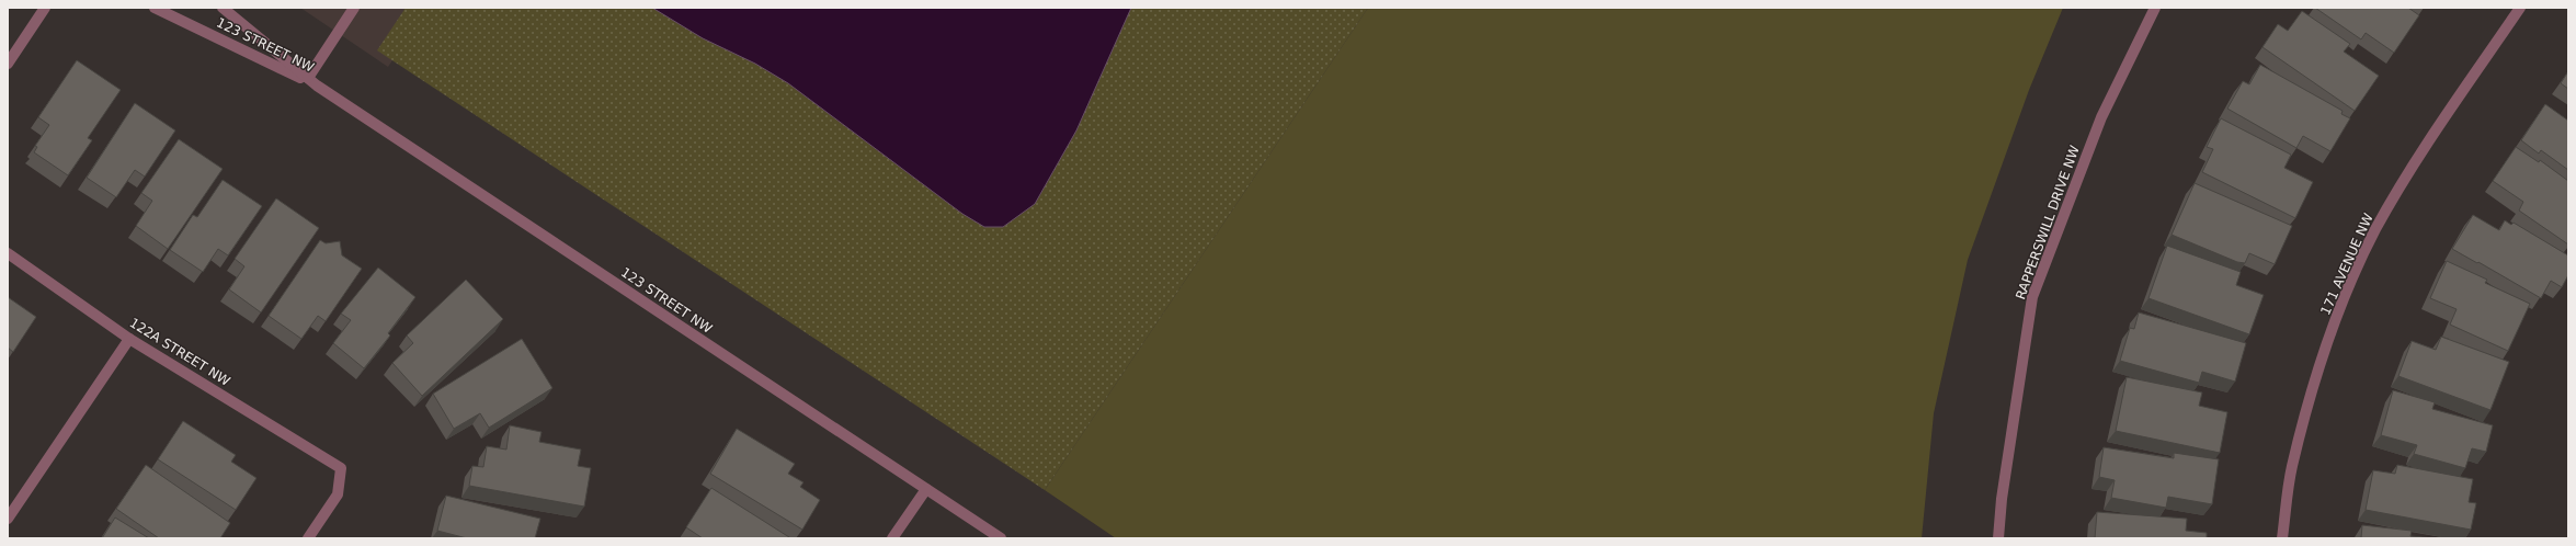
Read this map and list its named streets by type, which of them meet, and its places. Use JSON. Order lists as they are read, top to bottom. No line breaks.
{"streets":{"street":["123 STREET NW","RAPPERSWILL DRIVE NW","171 AVENUE NW","122A STREET NW"]}}
